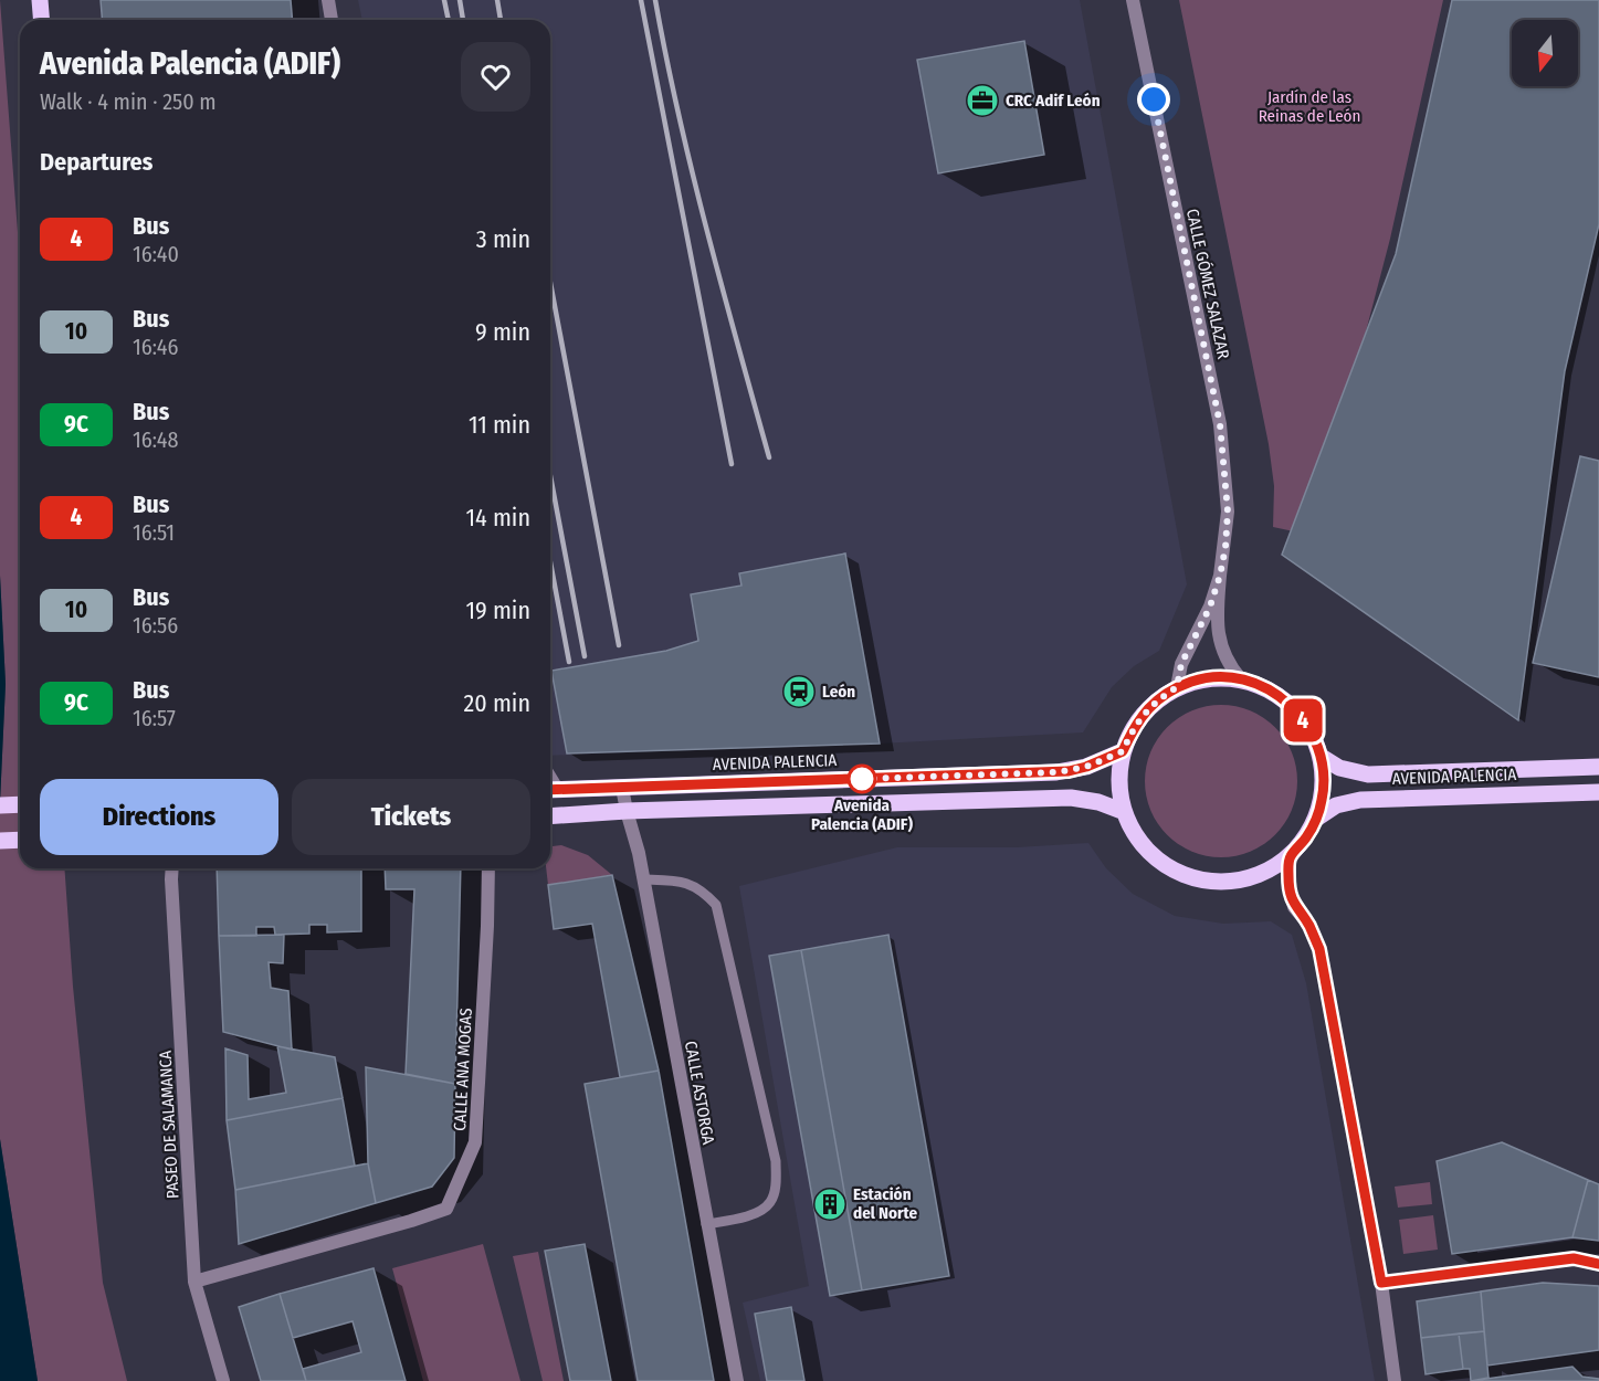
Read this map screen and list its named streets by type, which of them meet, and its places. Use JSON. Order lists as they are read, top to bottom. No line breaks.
{"streets":{"main road":["AVENIDA PALENCIA"],"street":["CALLE GÓMEZ SALAZAR","CALLE ANA MOGAS","CALLE ASTORGA","PASEO DE SALAMANCA"]},"crossings":[["CALLE GÓMEZ SALAZAR","AVENIDA PALENCIA"],["AVENIDA PALENCIA","CALLE ASTORGA"],["CALLE ANA MOGAS","PASEO DE SALAMANCA"]],"parks":["Jardín de las Reinas de León"],"places":{"office":["CRC Adif León"],"station":["León"],"other":["Avenida Palencia (ADIF)"],"building":["Estación del Norte"]},"lines":["bus line 4"],"north":"bottom","page":{"on_map":"4","heading":[["Avenida Palencia (ADIF)","Walk · 4 min · 250 m"],"Departures"],"list":[{"mark":"4","name":"Bus","note":"16:40","value":"3 min"},{"mark":"10","name":"Bus","note":"16:46","value":"9 min"},{"mark":"9C","name":"Bus","note":"16:48","value":"11 min"},{"mark":"4","name":"Bus","note":"16:51","value":"14 min"},{"mark":"10","name":"Bus","note":"16:56","value":"19 min"},{"mark":"9C","name":"Bus","note":"16:57","value":"20 min"}],"buttons":["Directions","Tickets"]}}
